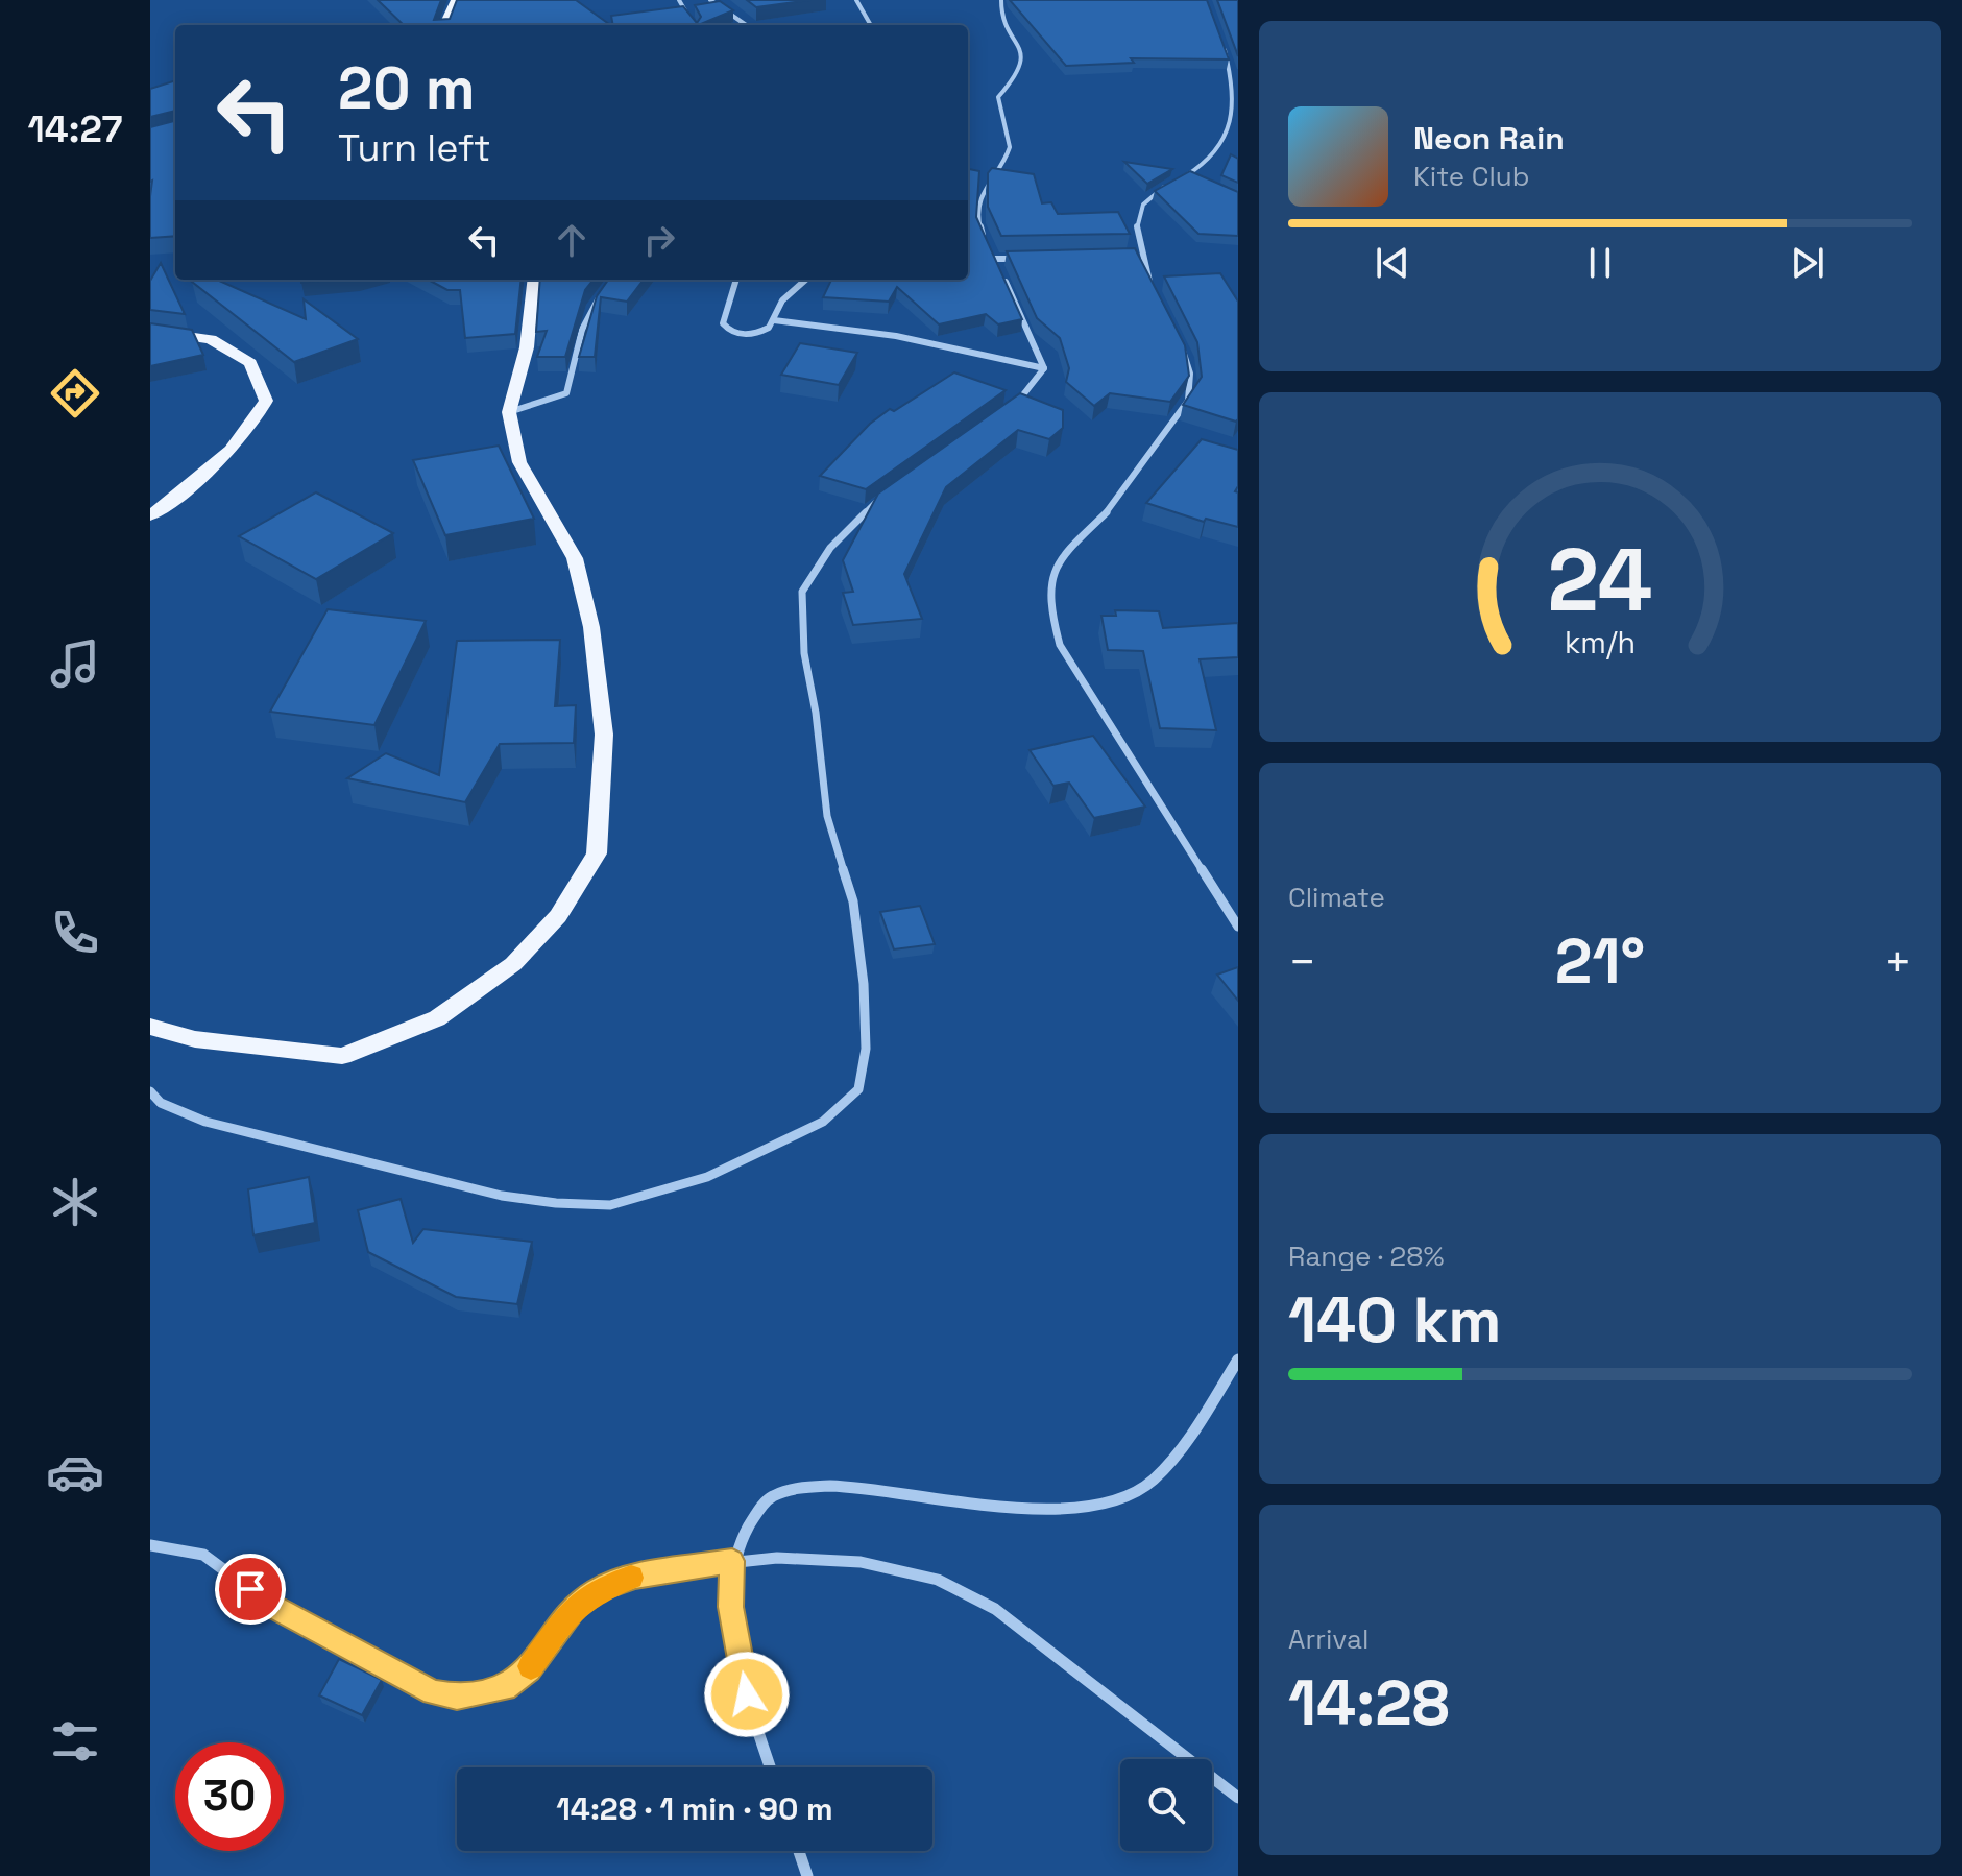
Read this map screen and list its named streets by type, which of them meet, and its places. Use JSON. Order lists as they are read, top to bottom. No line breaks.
{"page":{"tabs":"14:27","turn":["20 m","Turn left"],"song":["Neon Rain","Kite Club"],"tile":["Climate",["Range · 28%","140 km"],["Arrival","14:28"]],"heat":["−","21°","+"],"limit":"30","trip":"14:28 · 1 min · 90 m","gauge":["24","km/h"]}}
